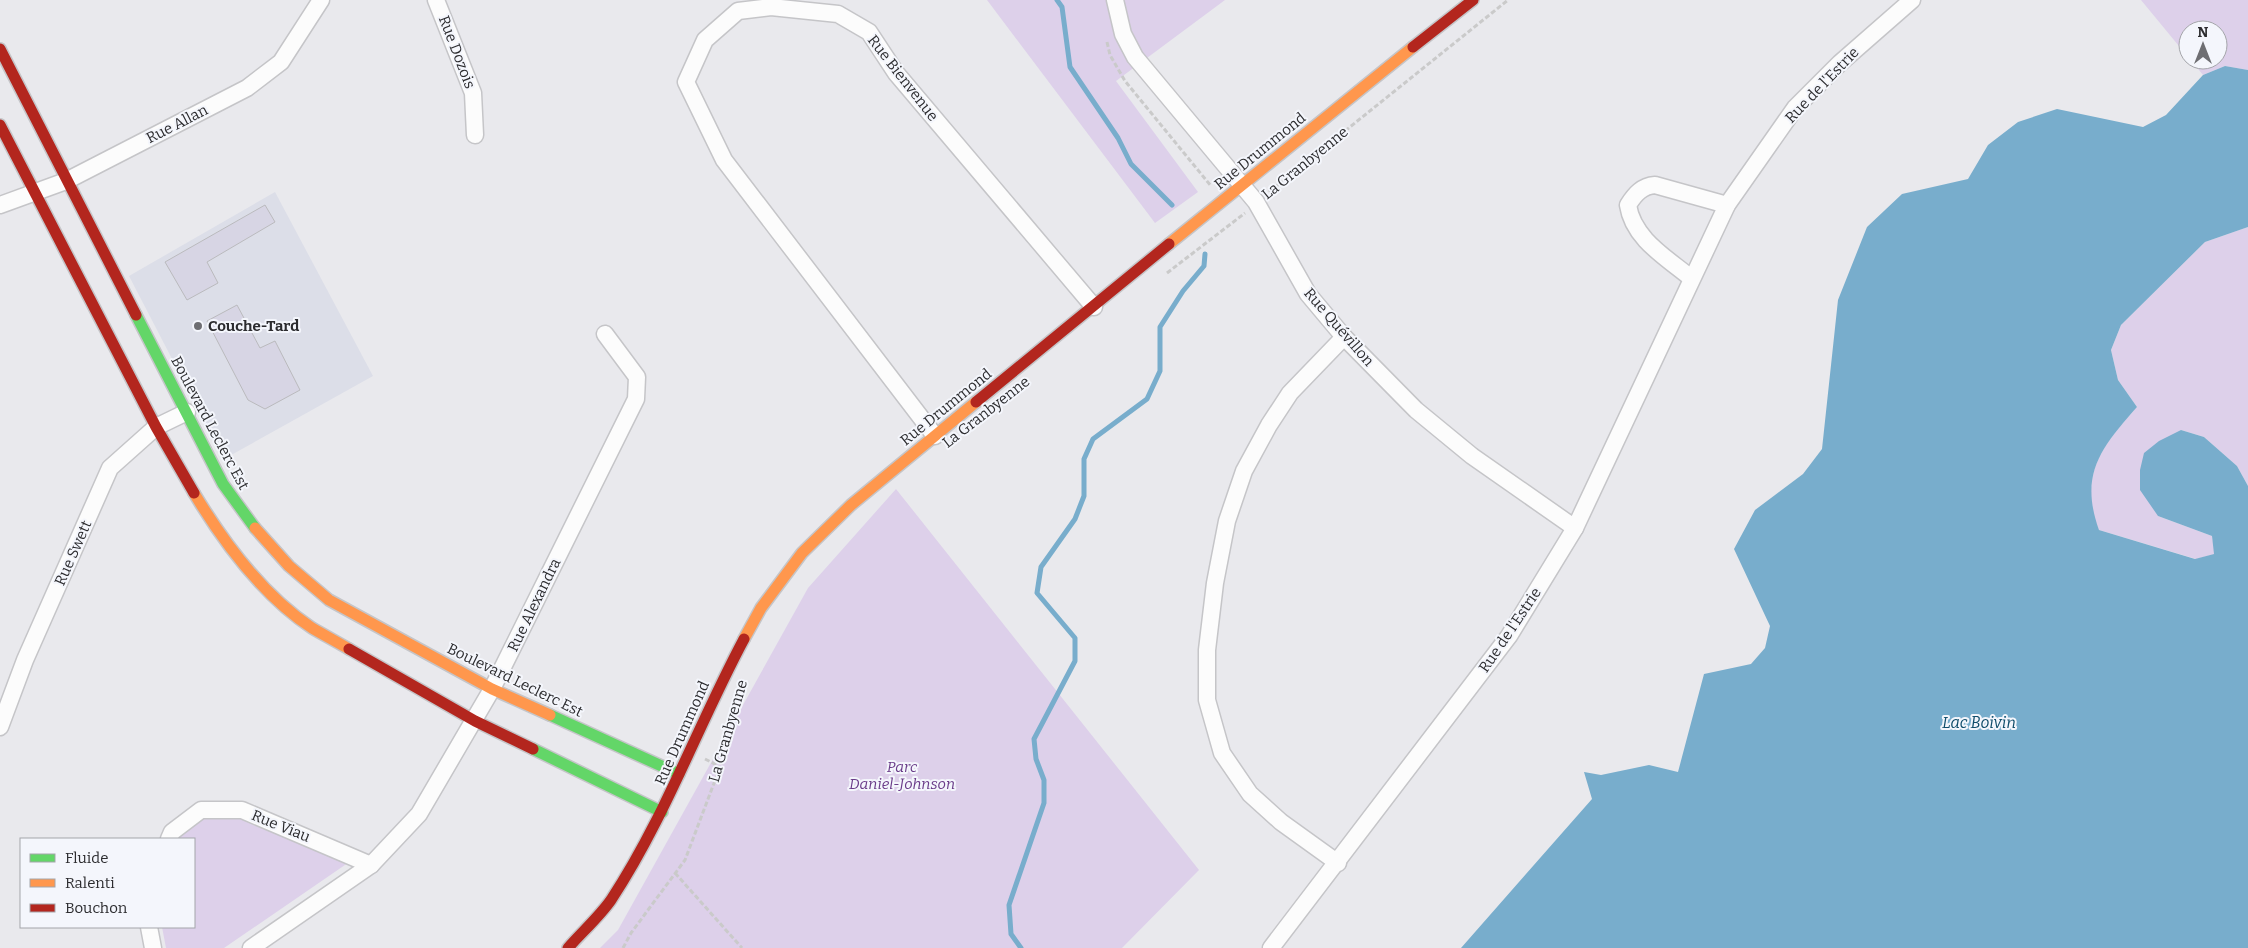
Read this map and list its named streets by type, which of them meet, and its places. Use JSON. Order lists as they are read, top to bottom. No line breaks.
{"streets":{"street":["Rue Dozois","Rue Bienvenue","Rue de l'Estrie","Rue Allan","Rue Drummond","Rue Quévillon","Boulevard Leclerc Est","Rue Swett","Rue Alexandra","Rue Viau"],"path":["La Granbyenne"]},"crossings":[["Rue Bienvenue","Rue Drummond"],["Rue de l'Estrie","Rue Quévillon"],["Rue Allan","Boulevard Leclerc Est"],["Rue Drummond","Rue Quévillon"],["Rue Drummond","Boulevard Leclerc Est"],["La Granbyenne","Rue Quévillon"],["Boulevard Leclerc Est","Rue Swett"],["Boulevard Leclerc Est","Rue Alexandra"],["Rue Alexandra","Rue Viau"]],"water":["Lac Boivin"],"parks":["Parc Daniel-Johnson"],"places":["Couche-Tard"],"legend":["Fluide","Ralenti","Bouchon"],"north":"top"}
